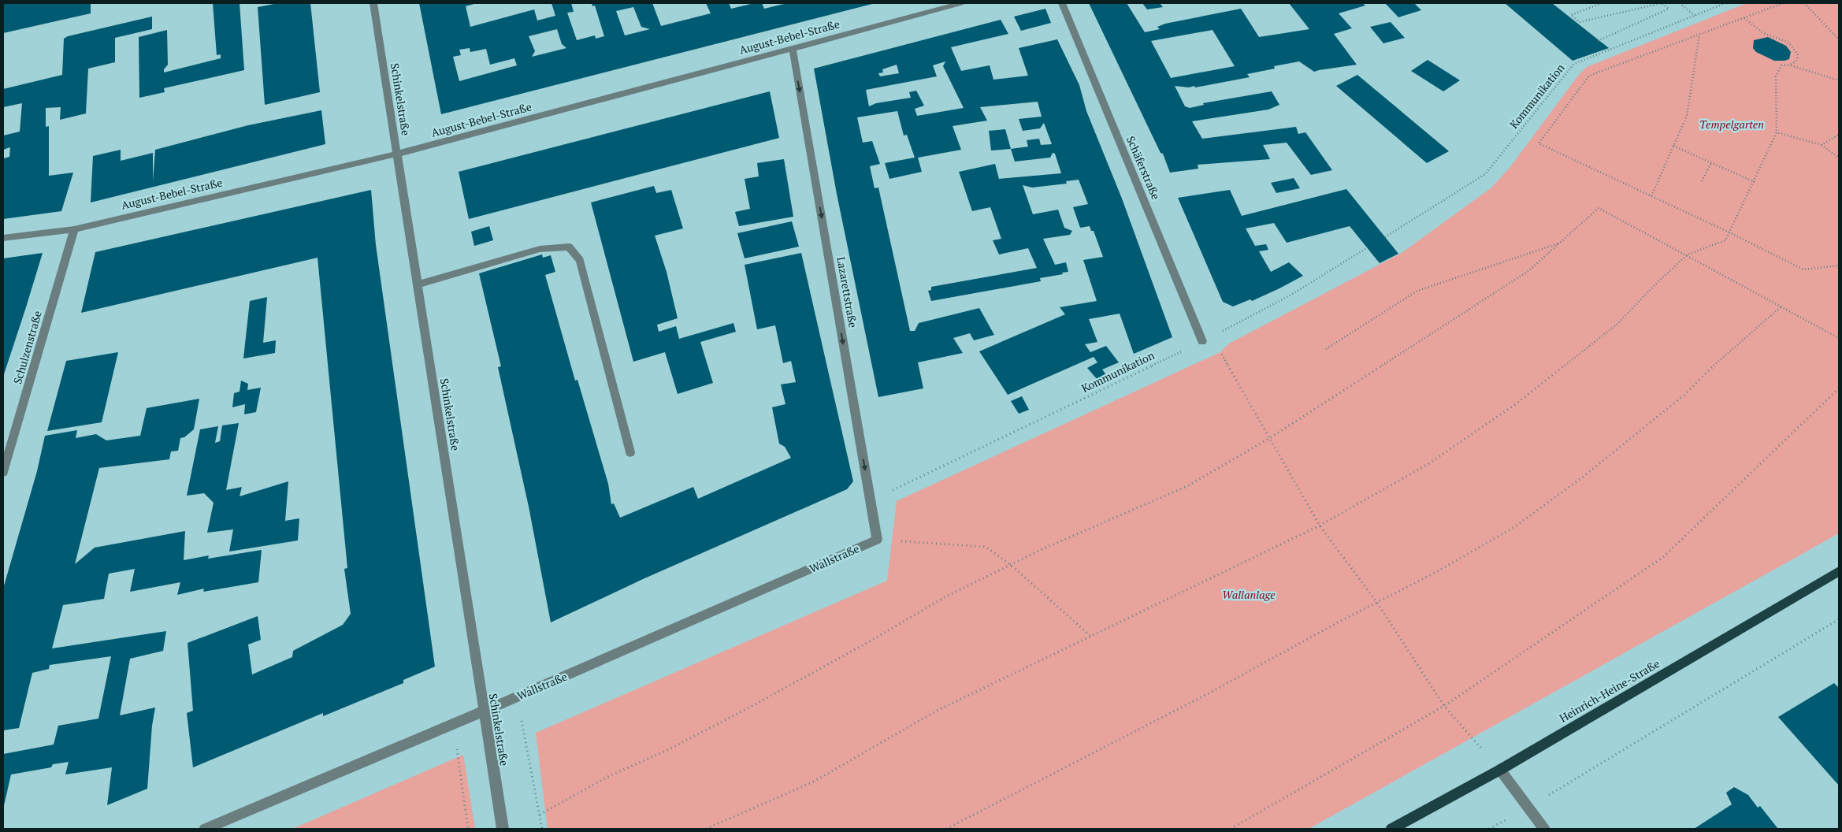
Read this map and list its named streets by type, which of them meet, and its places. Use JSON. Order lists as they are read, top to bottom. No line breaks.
{"streets":{"main road":["Heinrich-Heine-Straße"],"street":["August-Bebel-Straße","Schinkelstraße","Schäferstraße","Lazarettstraße","Schulzenstraße","Wallstraße"],"path":["Kommunikation"]},"crossings":[["August-Bebel-Straße","Schinkelstraße"],["August-Bebel-Straße","Lazarettstraße"],["August-Bebel-Straße","Schulzenstraße"],["Kommunikation","Schäferstraße"],["Kommunikation","Lazarettstraße"],["Schinkelstraße","Wallstraße"],["Lazarettstraße","Wallstraße"]],"one_way":["Lazarettstraße"],"parks":["Tempelgarten","Wallanlage"]}
